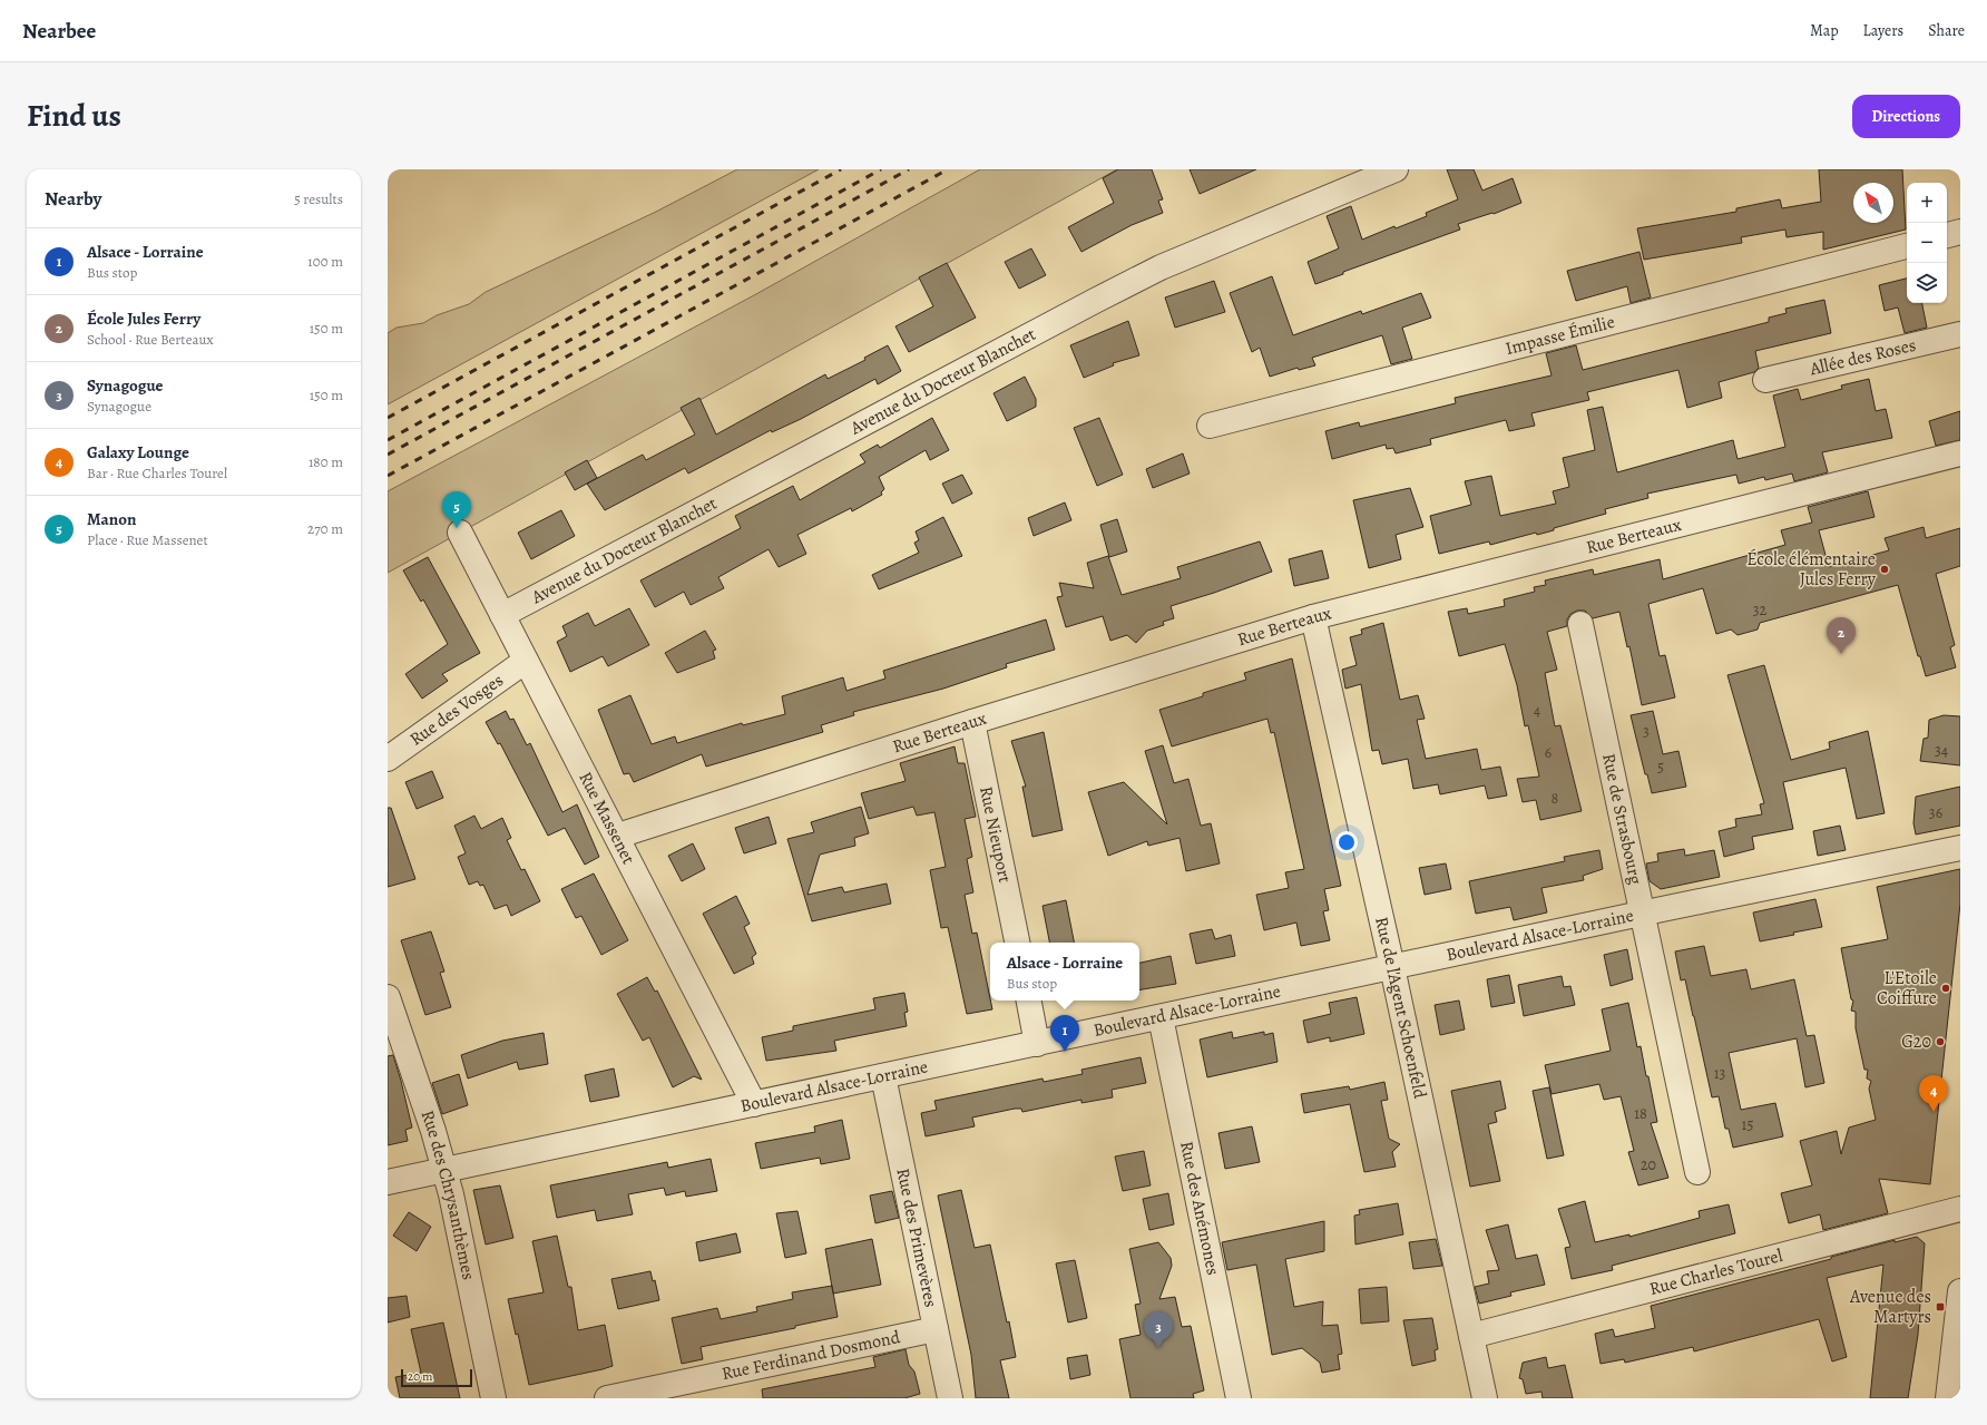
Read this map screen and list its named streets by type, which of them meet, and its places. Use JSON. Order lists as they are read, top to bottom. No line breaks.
{"streets":{"street":["Impasse Émilie","Allée des Roses","Avenue du Docteur Blanchet","Rue Berteaux","Rue des Vosges","Rue Massenet","Rue de Strasbourg","Rue Nieuport","Boulevard Alsace-Lorraine","Rue de l'Agent Schoenfeld","Rue des Chrysanthèmes","Rue des Anémones","Rue des Primevères","Rue Charles Tourel","Rue Ferdinand Dosmond"]},"crossings":[["Avenue du Docteur Blanchet","Rue Massenet"],["Rue Berteaux","Rue Massenet"],["Rue Berteaux","Rue Nieuport"],["Rue Berteaux","Rue de l'Agent Schoenfeld"],["Rue des Vosges","Rue Massenet"],["Rue Massenet","Boulevard Alsace-Lorraine"],["Rue de Strasbourg","Boulevard Alsace-Lorraine"],["Boulevard Alsace-Lorraine","Rue de l'Agent Schoenfeld"],["Boulevard Alsace-Lorraine","Rue des Chrysanthèmes"],["Boulevard Alsace-Lorraine","Rue des Anémones"],["Boulevard Alsace-Lorraine","Rue des Primevères"],["Rue de l'Agent Schoenfeld","Rue Charles Tourel"],["Rue des Primevères","Rue Ferdinand Dosmond"]],"places":{"other":["École élémentaire Jules Ferry","L'Etoile Coiffure","G20"],"transit":["Avenue des Martyrs"]},"house_numbers":["32","4","3","34","6","5","8","36","13","18","15","20"],"scale_bar":"20 m","north":"top left","page":{"header":"Nearbee","nav":["Map","Layers","Share"],"title":"Find us","buttons":"Directions","heading":["Nearby","5 results"],"map_buttons":["+","−"],"list":[{"mark":"1","name":"Alsace - Lorraine","note":"Bus stop","value":"100 m"},{"mark":"2","name":"École Jules Ferry","note":"School · Rue Berteaux","value":"150 m"},{"mark":"3","name":"Synagogue","note":"Synagogue","value":"150 m"},{"mark":"4","name":"Galaxy Lounge","note":"Bar · Rue Charles Tourel","value":"180 m"},{"mark":"5","name":"Manon","note":"Place · Rue Massenet","value":"270 m"}],"pins":["5","2","1","4","3"],"popup":["Alsace - Lorraine","Bus stop"],"scale":"20 m"}}
